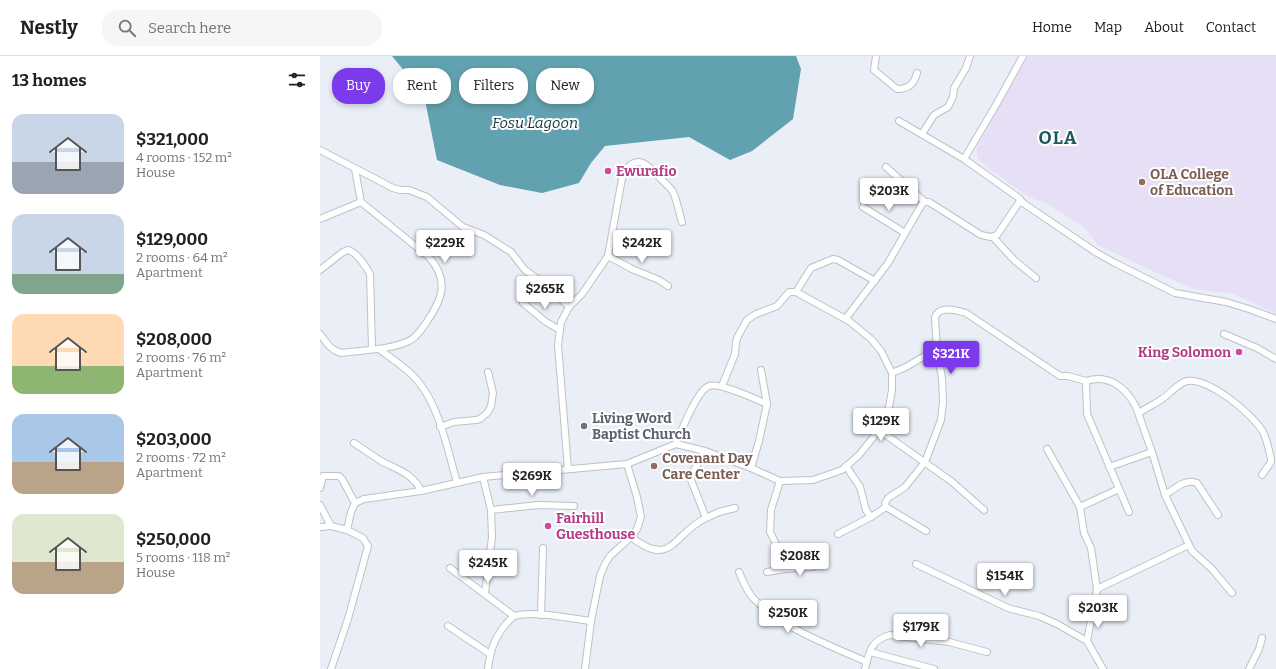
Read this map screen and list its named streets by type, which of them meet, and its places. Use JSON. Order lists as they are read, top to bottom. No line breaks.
{"districts":["OLA"],"water":["Fosu Lagoon"],"places":["Ewurafio","OLA College of Education","King Solomon","Living Word Baptist Church","Covenant Day Care Center","Fairhill Guesthouse"],"page":{"header":"Nestly","search":"Search here","nav":["Home","Map","About","Contact"],"heading":"13 homes","chip":["Buy","Rent","Filters","New"],"list":[{"name":"$321,000","note":"4 rooms · 152 m² · House"},{"name":"$129,000","note":"2 rooms · 64 m² · Apartment"},{"name":"$208,000","note":"2 rooms · 76 m² · Apartment"},{"name":"$203,000","note":"2 rooms · 72 m² · Apartment"},{"name":"$250,000","note":"5 rooms · 118 m² · House"}],"price":["$203K","$229K","$242K","$265K","$321K","$129K","$269K","$208K","$245K","$154K","$203K","$250K","$179K"]}}
